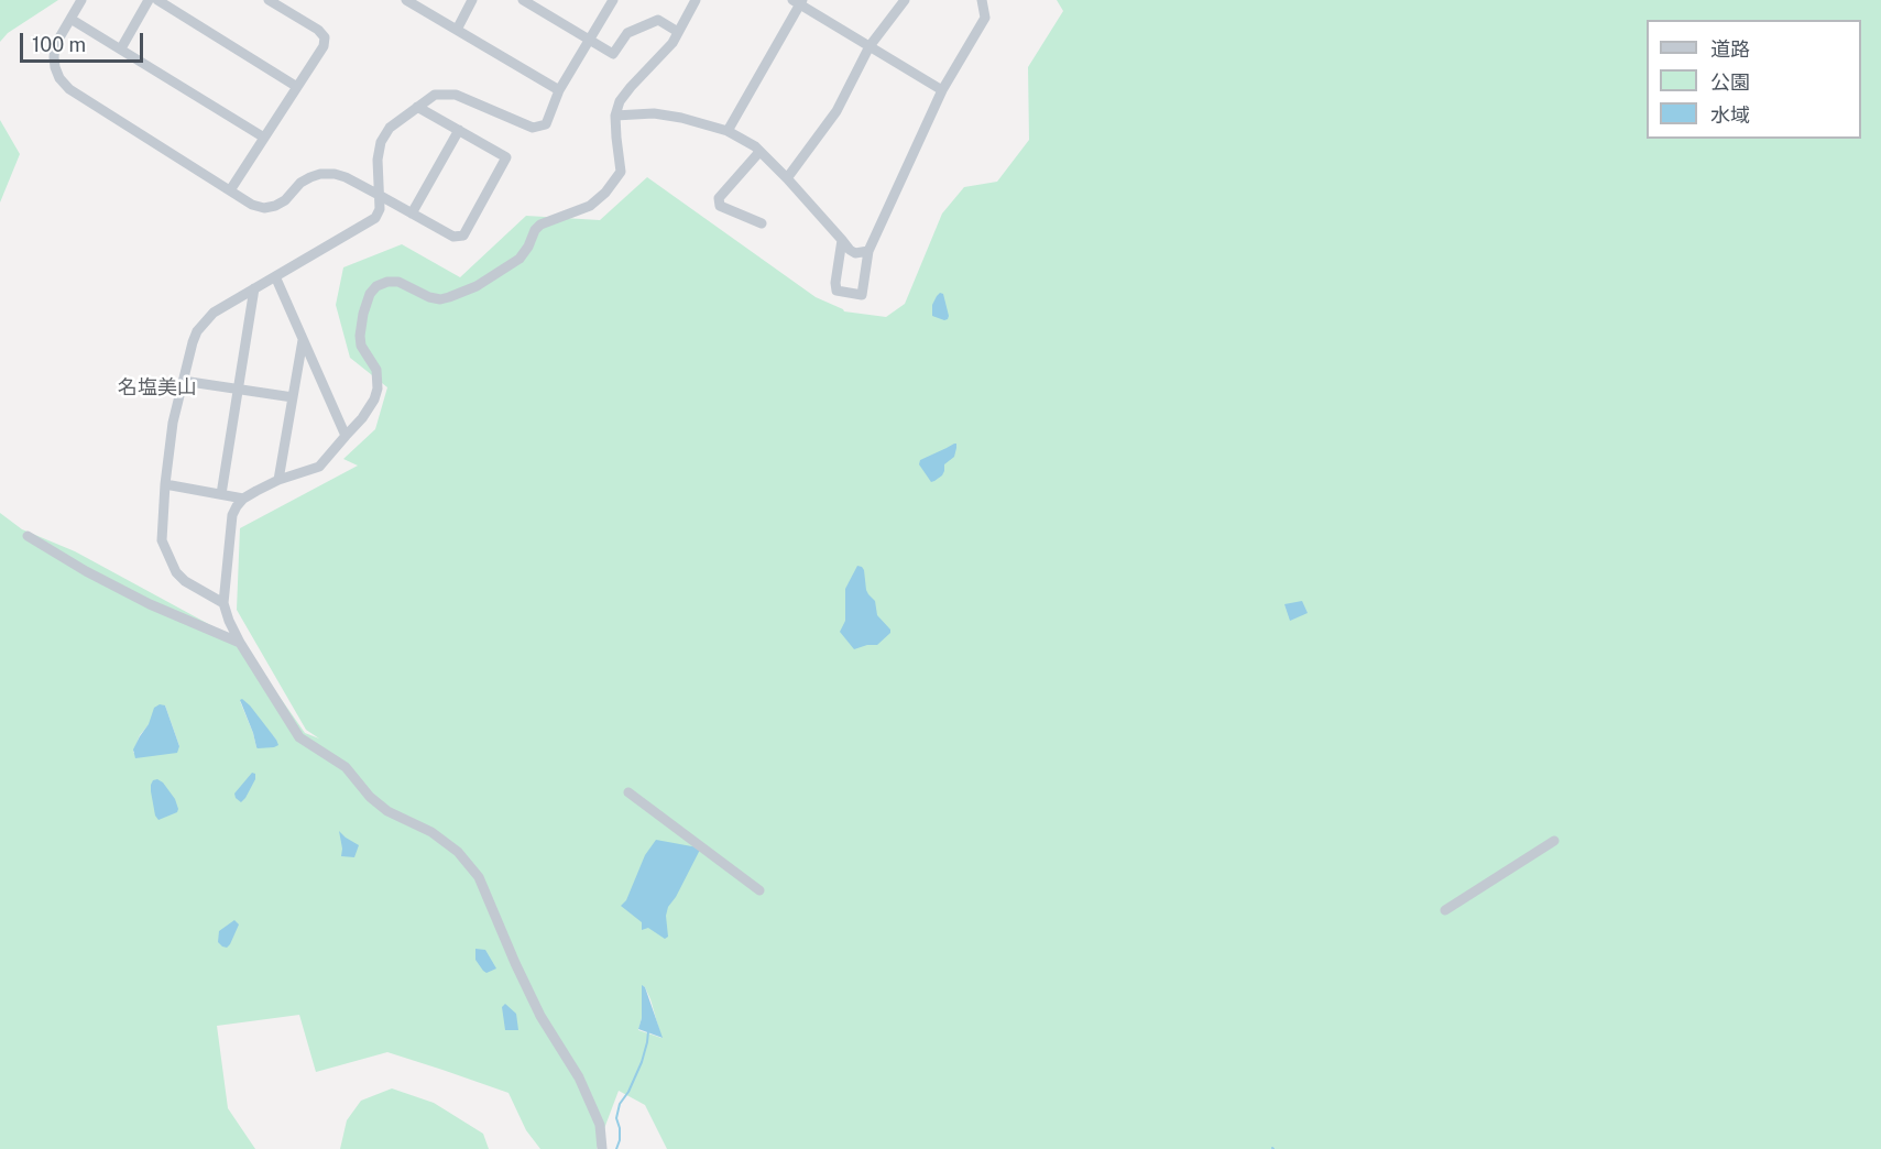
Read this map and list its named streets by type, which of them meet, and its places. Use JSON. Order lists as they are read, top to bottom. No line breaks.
{"districts":["名塩美山"],"legend":["道路","公園","水域"],"scale_bar":"100 m"}
